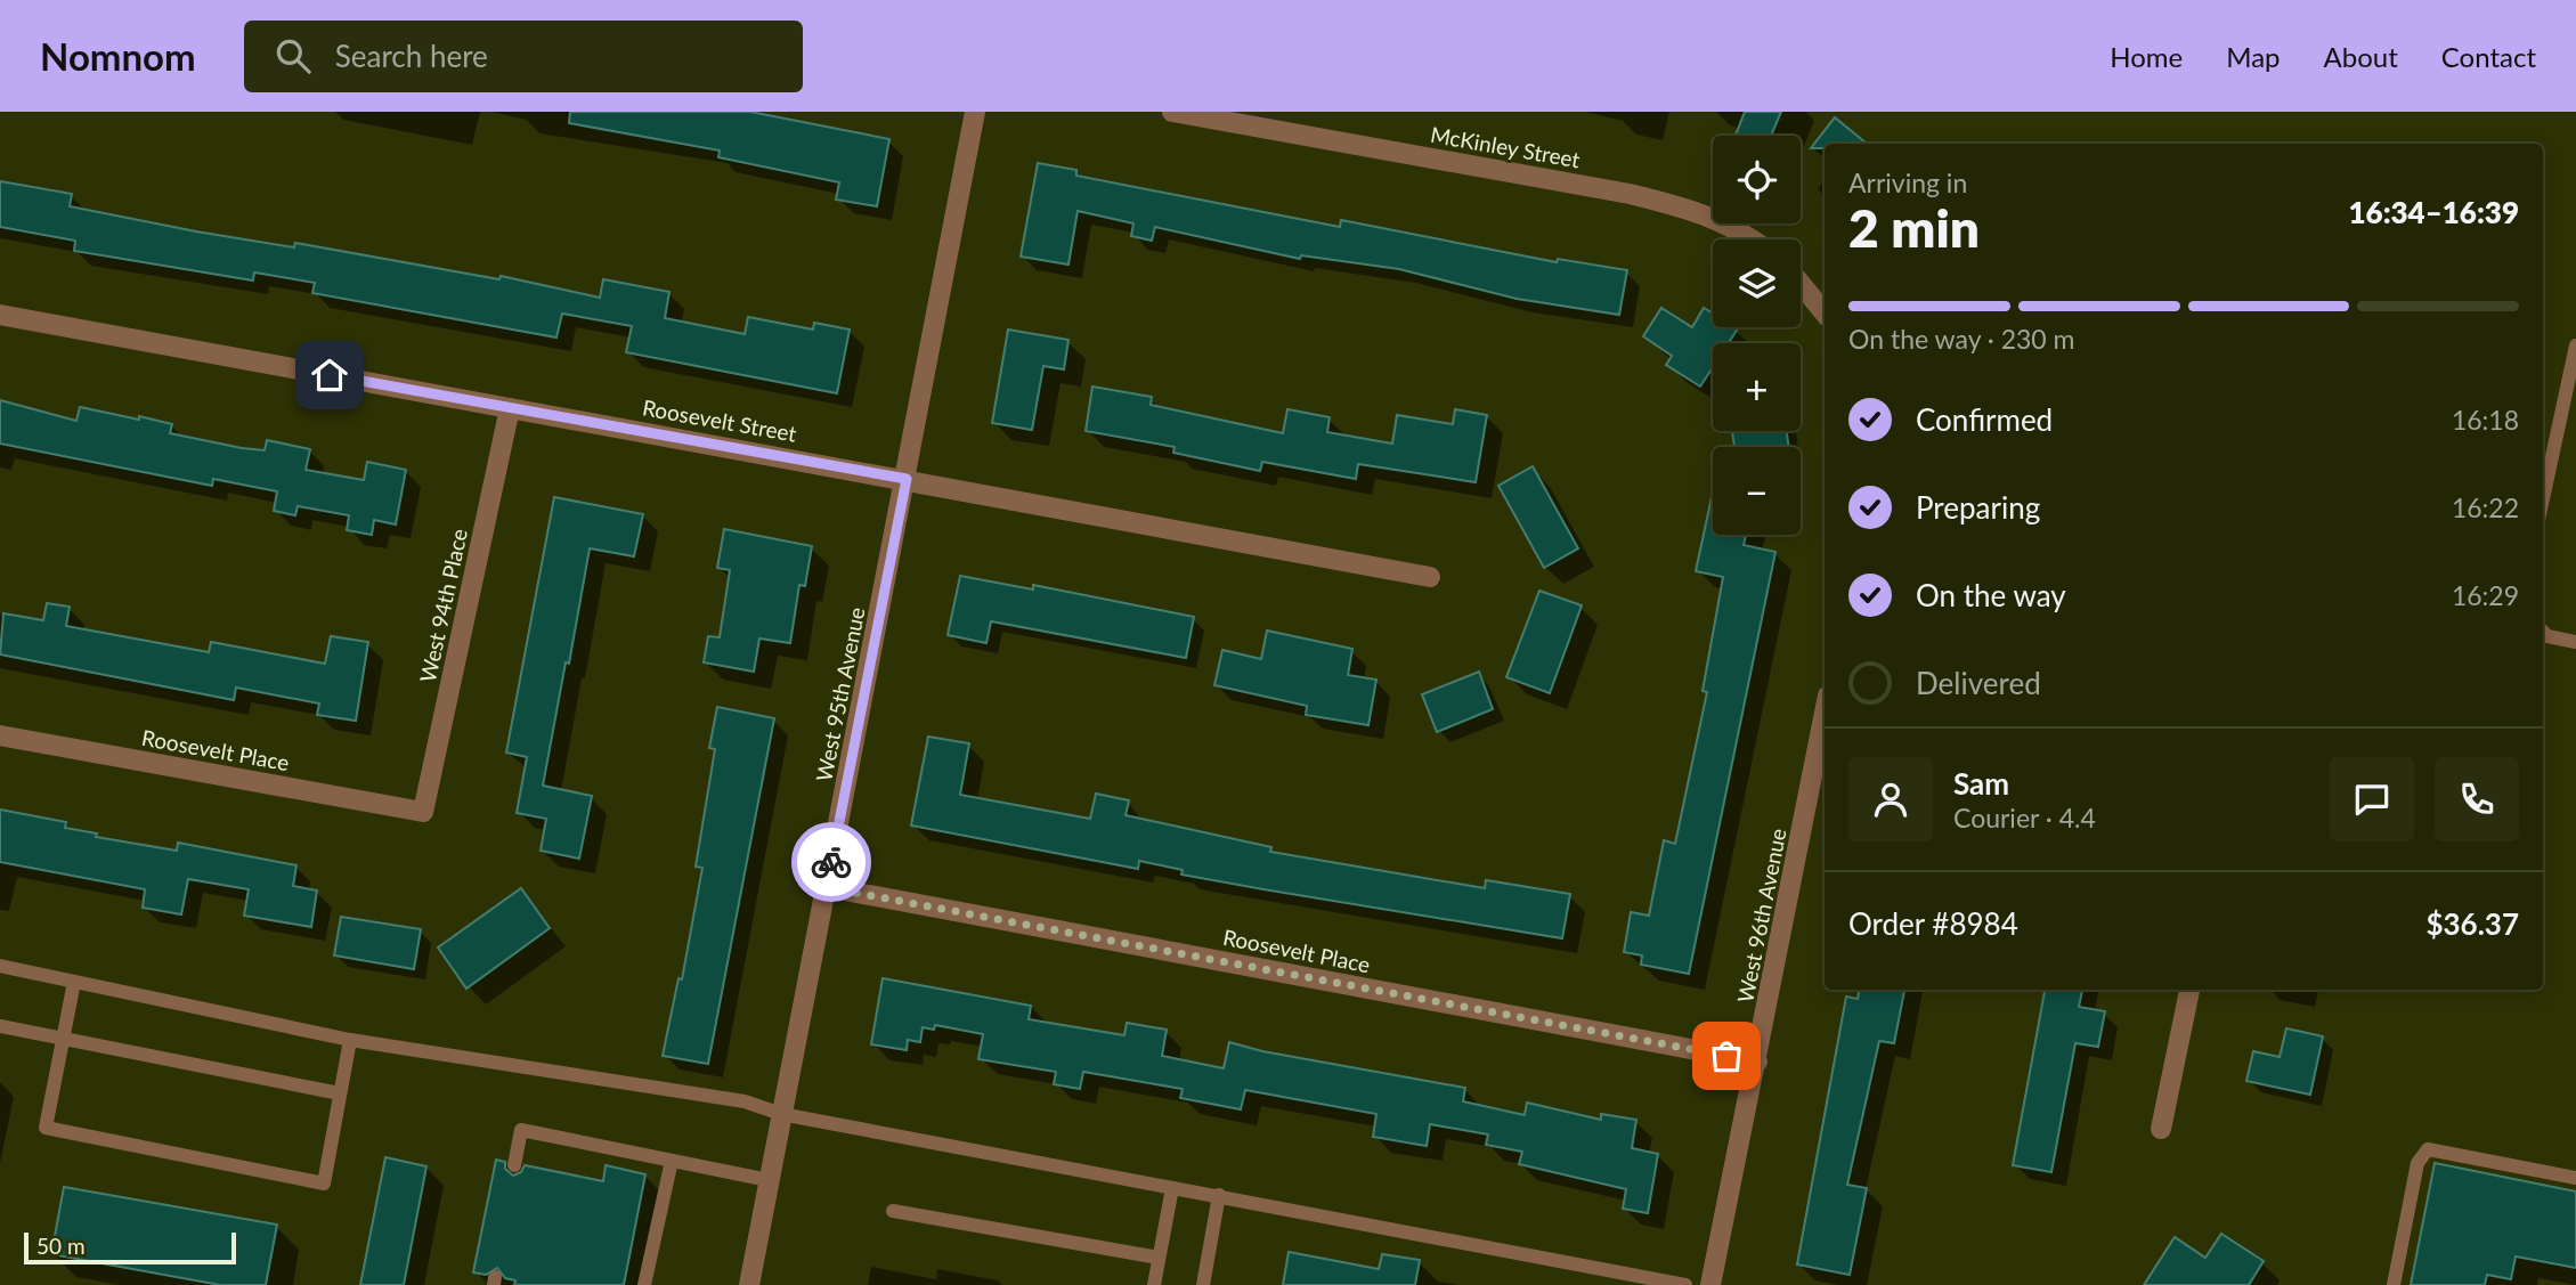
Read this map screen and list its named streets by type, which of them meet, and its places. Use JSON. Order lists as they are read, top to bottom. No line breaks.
{"streets":{"street":["McKinley Street","Roosevelt Street","West 94th Place","West 95th Avenue","Roosevelt Place","West 96th Avenue"]},"crossings":[["Roosevelt Street","West 94th Place"],["Roosevelt Street","West 95th Avenue"],["West 94th Place","Roosevelt Place"],["West 95th Avenue","Roosevelt Place"],["Roosevelt Place","West 96th Avenue"]],"scale_bar":"50 m","page":{"header":"Nomnom","search":"Search here","nav":["Home","Map","About","Contact"],"map_buttons":["+","−"],"heading":["2 min","Arriving in","16:34–16:39"],"panel":["Sam","Courier · 4.4","Order #8984","$36.37"],"bar":"On the way · 230 m","list":[["Confirmed","16:18"],["Preparing","16:22"],["On the way","16:29"],"Delivered"],"scale":"50 m"}}
